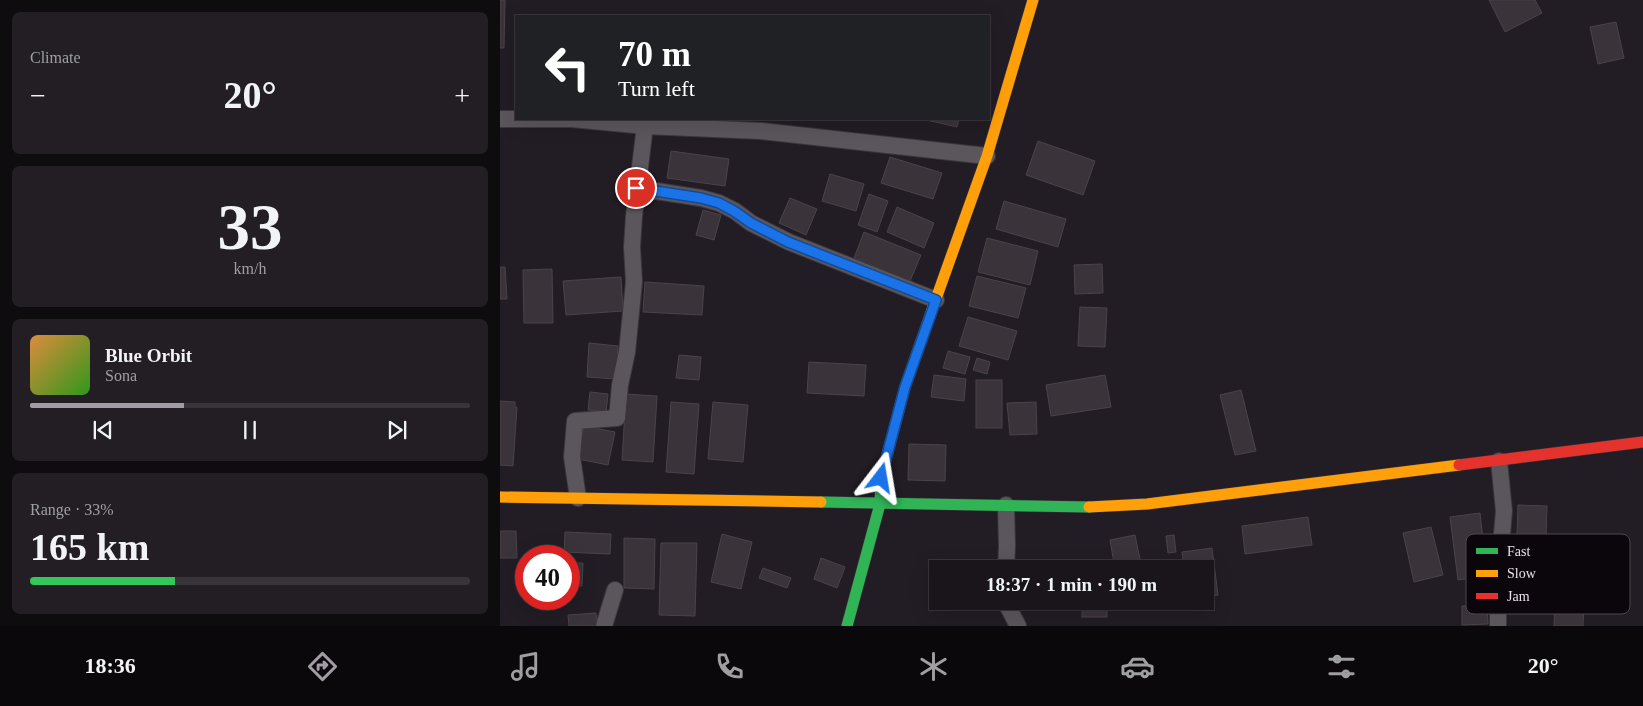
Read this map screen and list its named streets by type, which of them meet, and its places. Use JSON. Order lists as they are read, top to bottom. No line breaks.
{"legend":["Fast","Slow","Jam"],"page":{"tile":["Climate",["33","km/h"],["Range · 33%","165 km"]],"turn":["70 m","Turn left"],"heat":["−","20°","+"],"song":["Blue Orbit","Sona"],"limit":"40","trip":"18:37 · 1 min · 190 m","tabs":["18:36","20°"]}}
